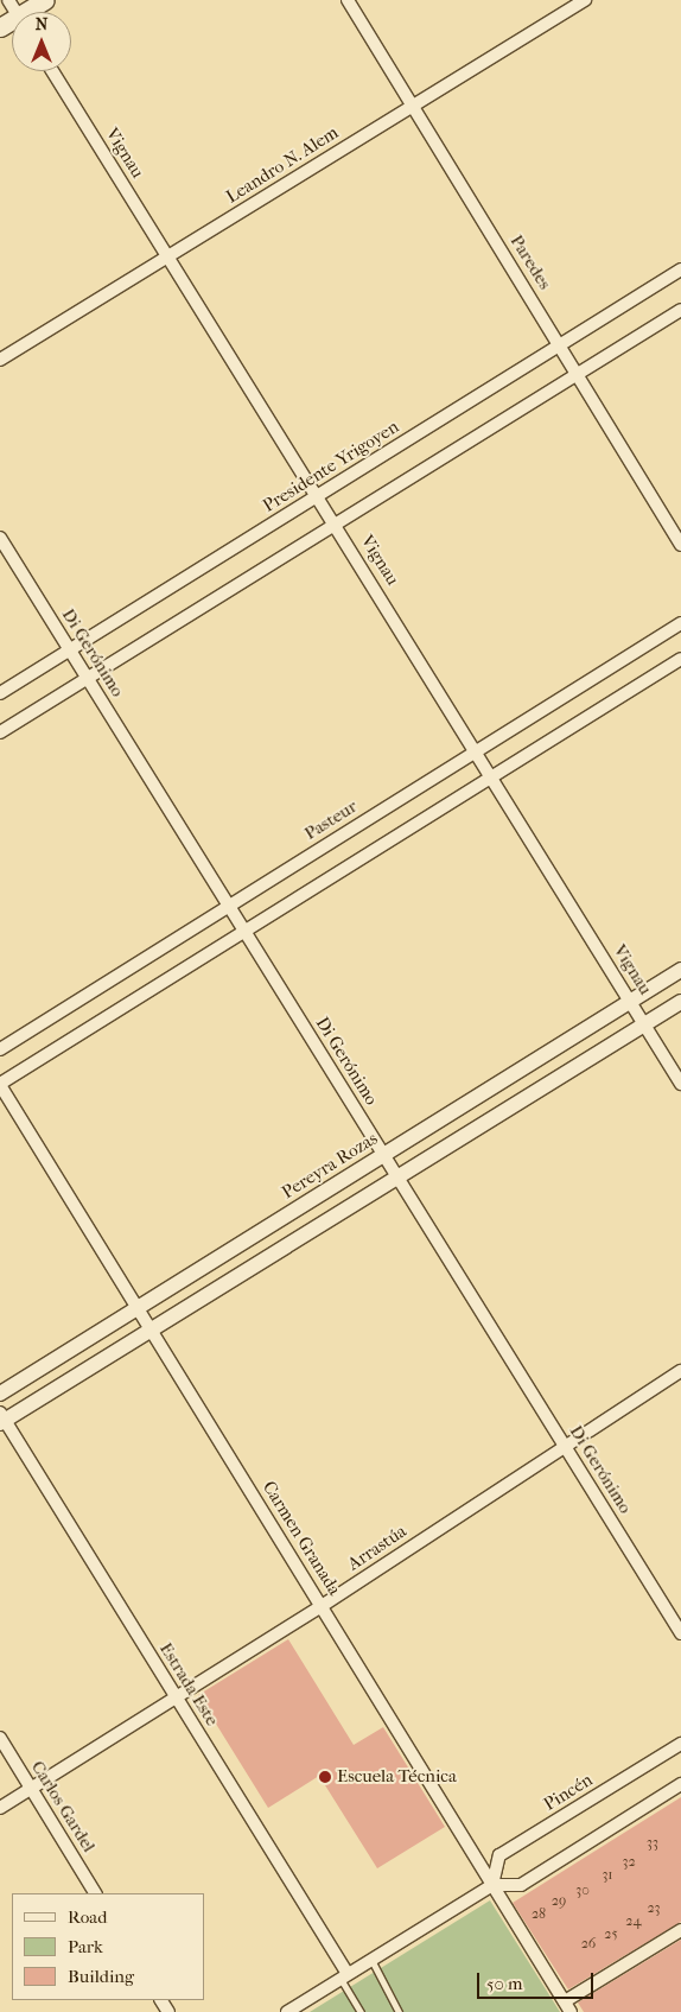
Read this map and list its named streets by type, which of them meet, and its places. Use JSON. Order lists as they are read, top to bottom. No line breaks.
{"streets":{"street":["Vignau","Leandro N. Alem","Paredes","Presidente Yrigoyen","Di Gerónimo","Pasteur","Pereyra Rozas","Carmen Granada","Arrastúa","Estrada Este","Pincén","Carlos Gardel"]},"crossings":[["Vignau","Leandro N. Alem"],["Vignau","Presidente Yrigoyen"],["Vignau","Pasteur"],["Vignau","Pereyra Rozas"],["Leandro N. Alem","Paredes"],["Paredes","Presidente Yrigoyen"],["Presidente Yrigoyen","Di Gerónimo"],["Di Gerónimo","Pasteur"],["Di Gerónimo","Pereyra Rozas"],["Di Gerónimo","Arrastúa"],["Pereyra Rozas","Carmen Granada"],["Carmen Granada","Arrastúa"],["Carmen Granada","Pincén"],["Arrastúa","Estrada Este"],["Arrastúa","Carlos Gardel"]],"places":["Escuela Técnica"],"house_numbers":["33","32","31","30","29","23","28","24","25","26"],"legend":["Road","Park","Building"],"scale_bar":"50 m","north":"top"}
